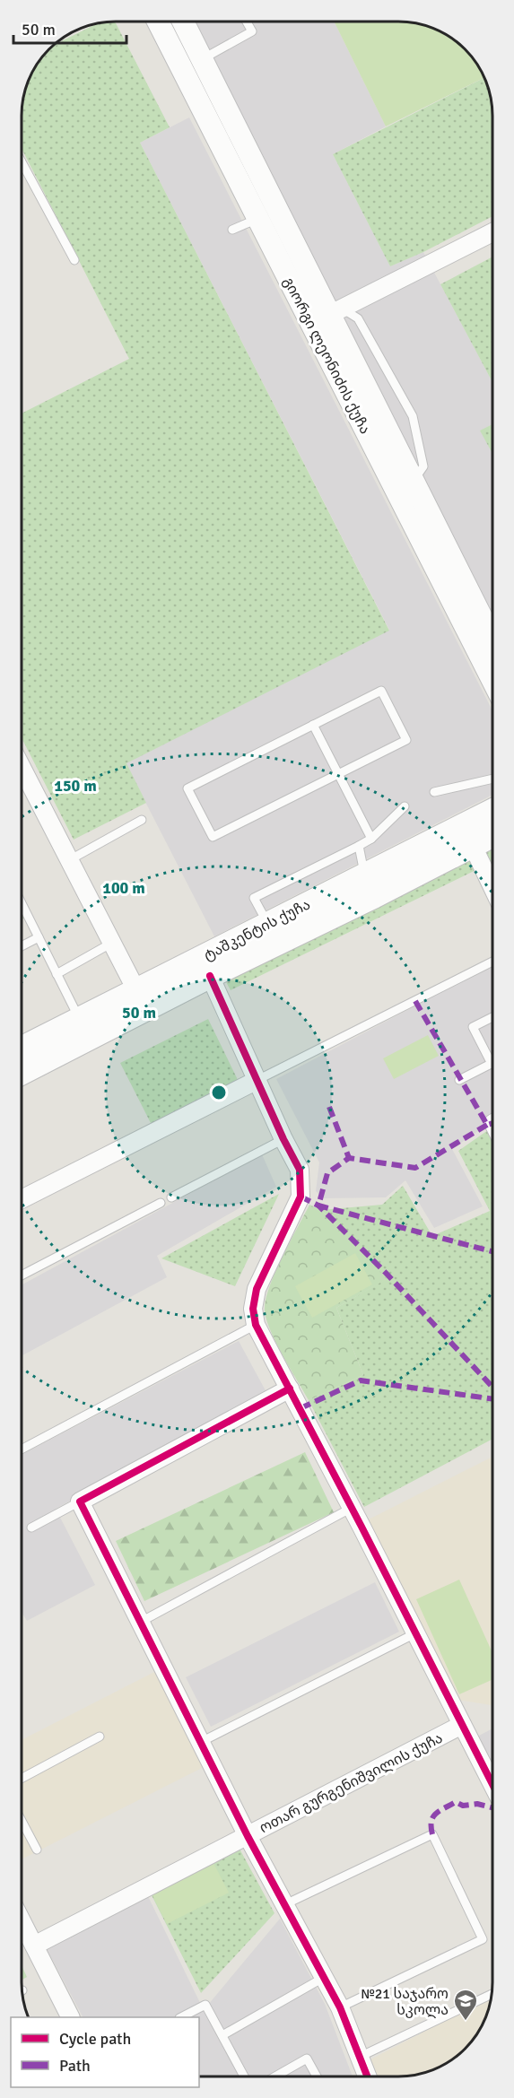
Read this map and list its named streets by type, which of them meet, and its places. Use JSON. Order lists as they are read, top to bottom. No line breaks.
{"streets":{"main road":["ტაშკენტის ქუჩა"],"street":["გიორგი ლეონიძის ქუჩა","ოთარ გურგენიშვილის ქუჩა"]},"places":{"school or university":["№21 საჯარო სკოლა"]},"legend":["Cycle path","Path"],"scale_bar":"50 m","rings":["150 m","100 m","50 m"]}
